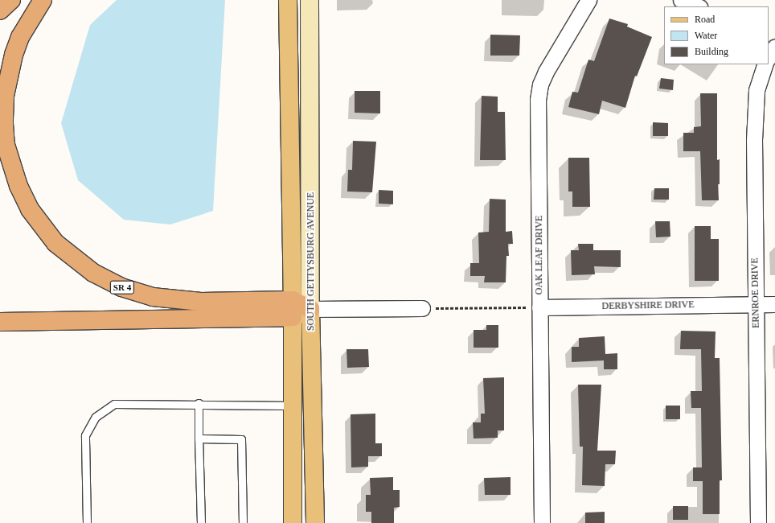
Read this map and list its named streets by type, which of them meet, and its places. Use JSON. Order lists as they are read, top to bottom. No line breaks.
{"streets":{"highway":["SR 4"],"main road":["SOUTH GETTYSBURG AVENUE"],"street":["OAK LEAF DRIVE","ERNROE DRIVE","DERBYSHIRE DRIVE"]},"crossings":[["OAK LEAF DRIVE","DERBYSHIRE DRIVE"],["SOUTH GETTYSBURG AVENUE","SR 4"],["ERNROE DRIVE","DERBYSHIRE DRIVE"]],"legend":["Road","Water","Building"]}
